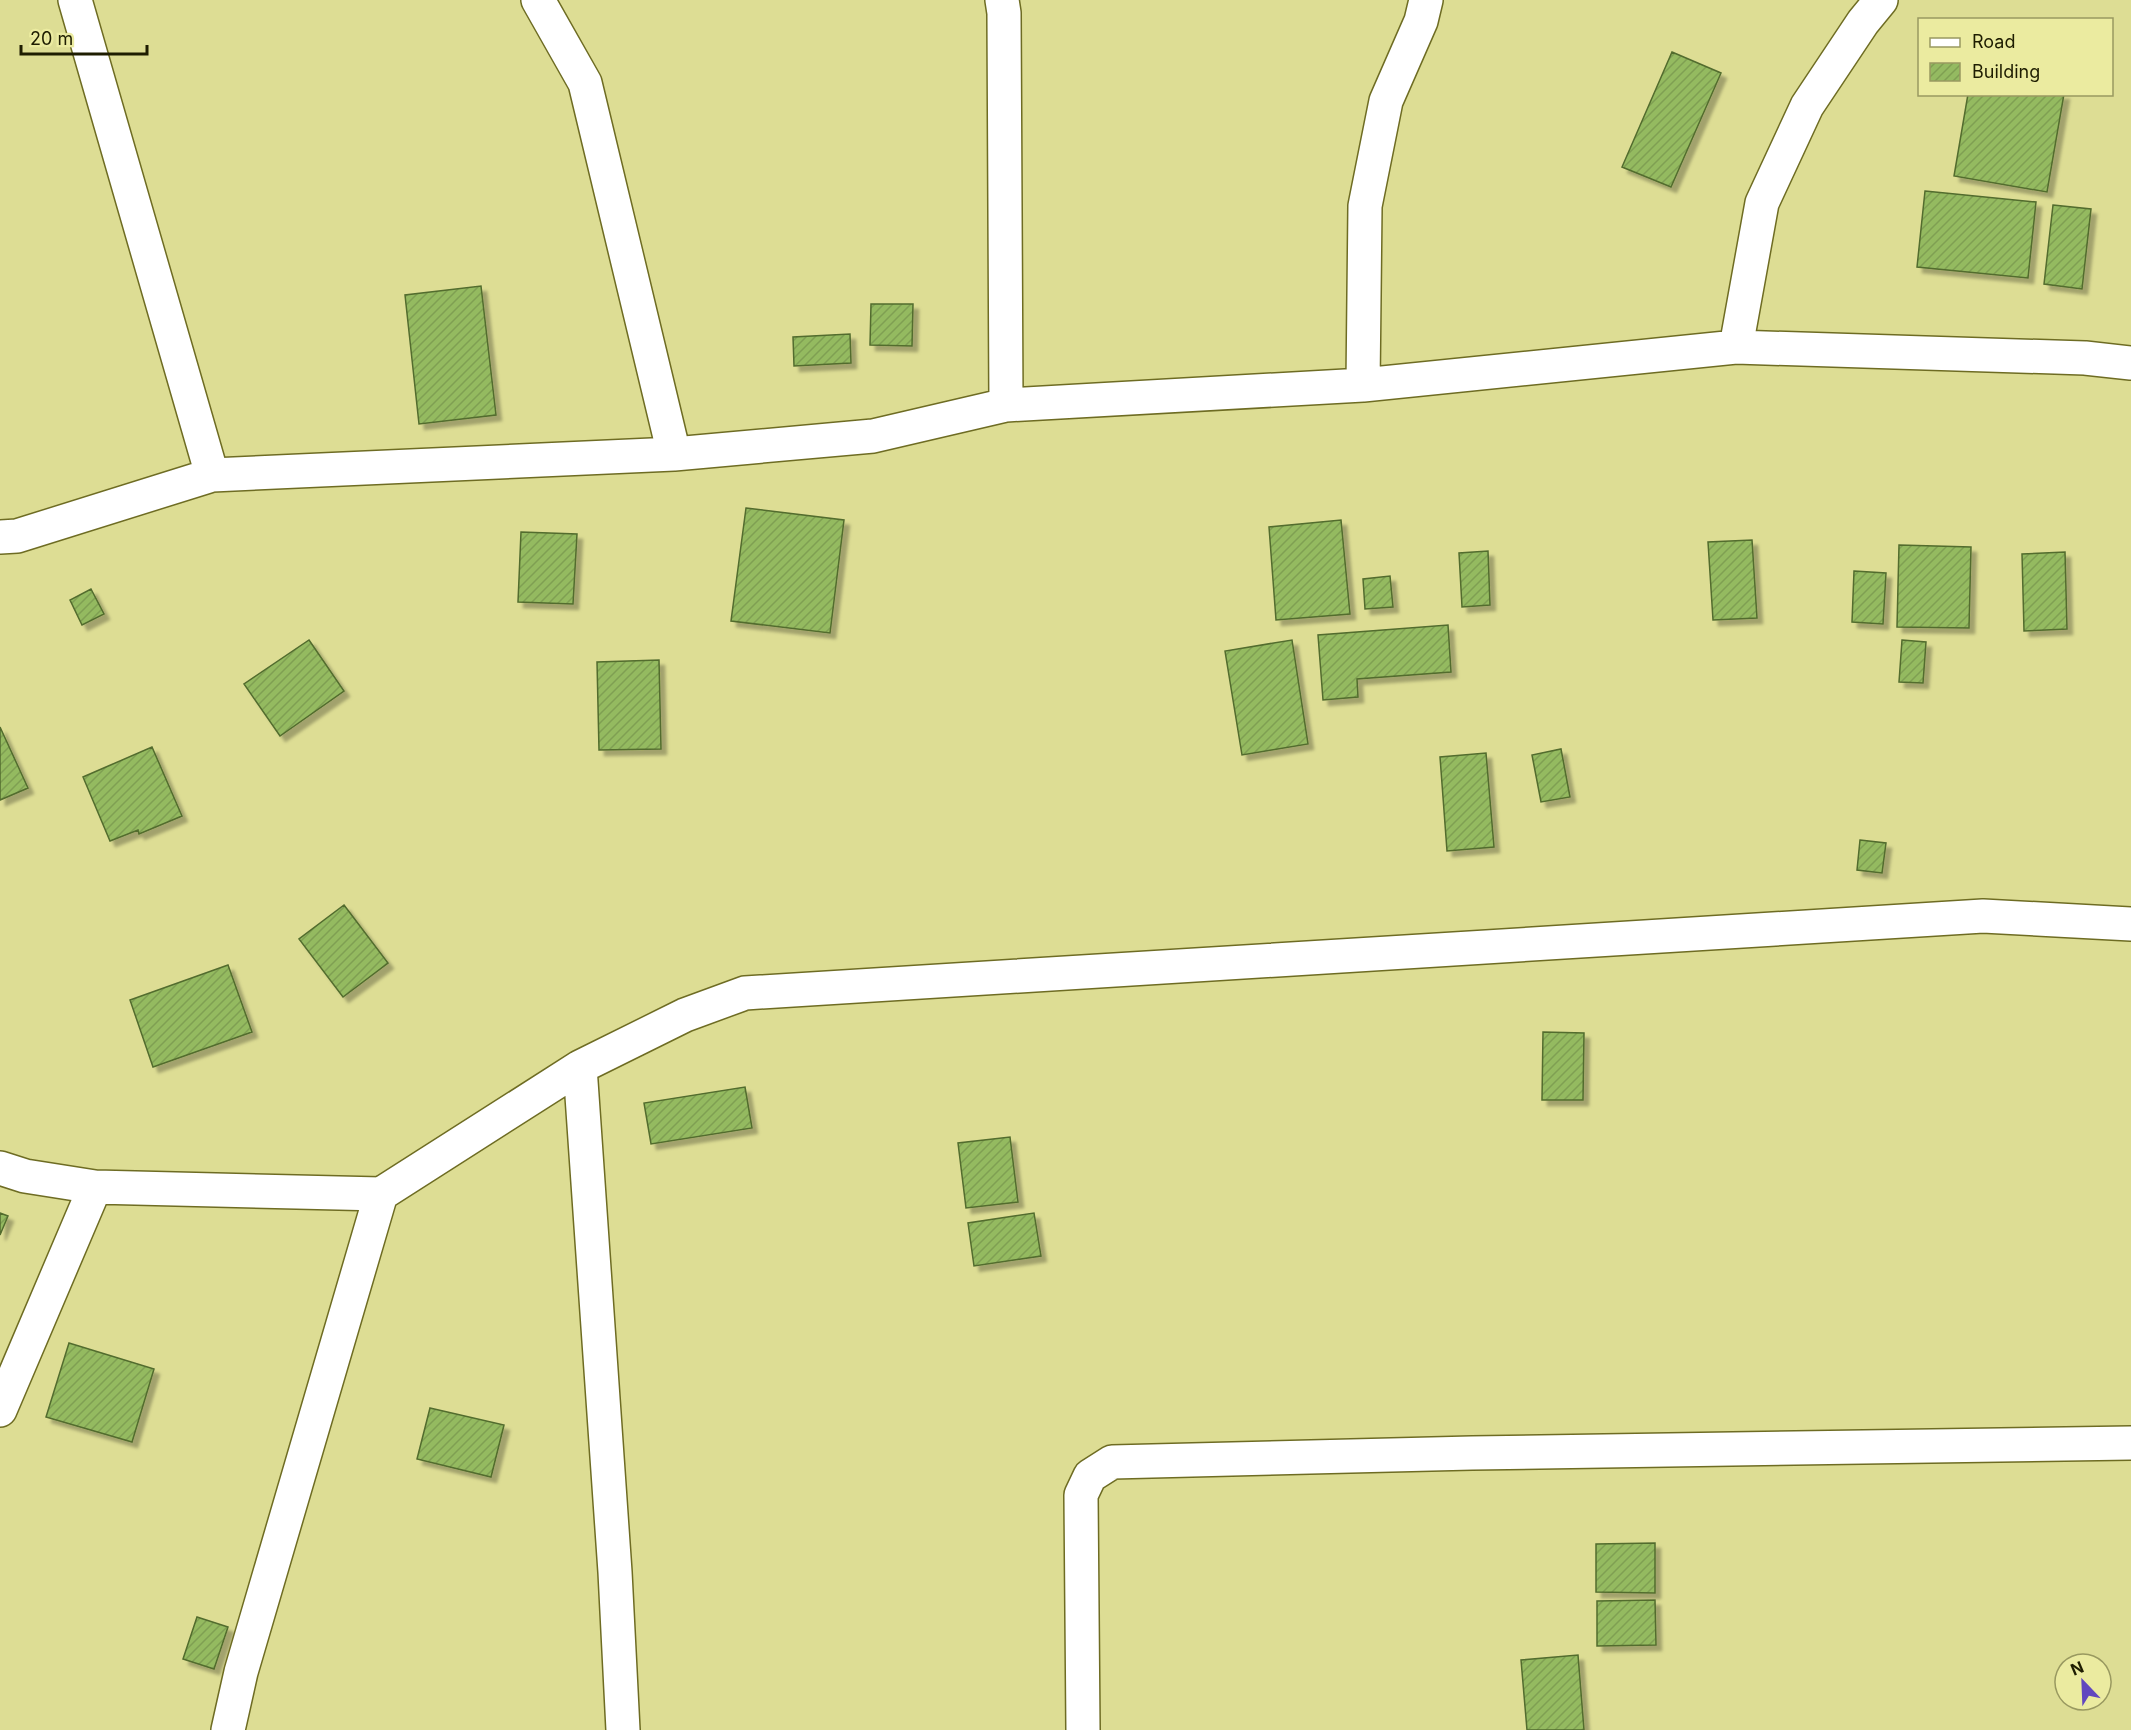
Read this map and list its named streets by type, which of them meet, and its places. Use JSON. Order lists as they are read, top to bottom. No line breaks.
{"legend":["Road","Building"],"scale_bar":"20 m","north":"top left"}
